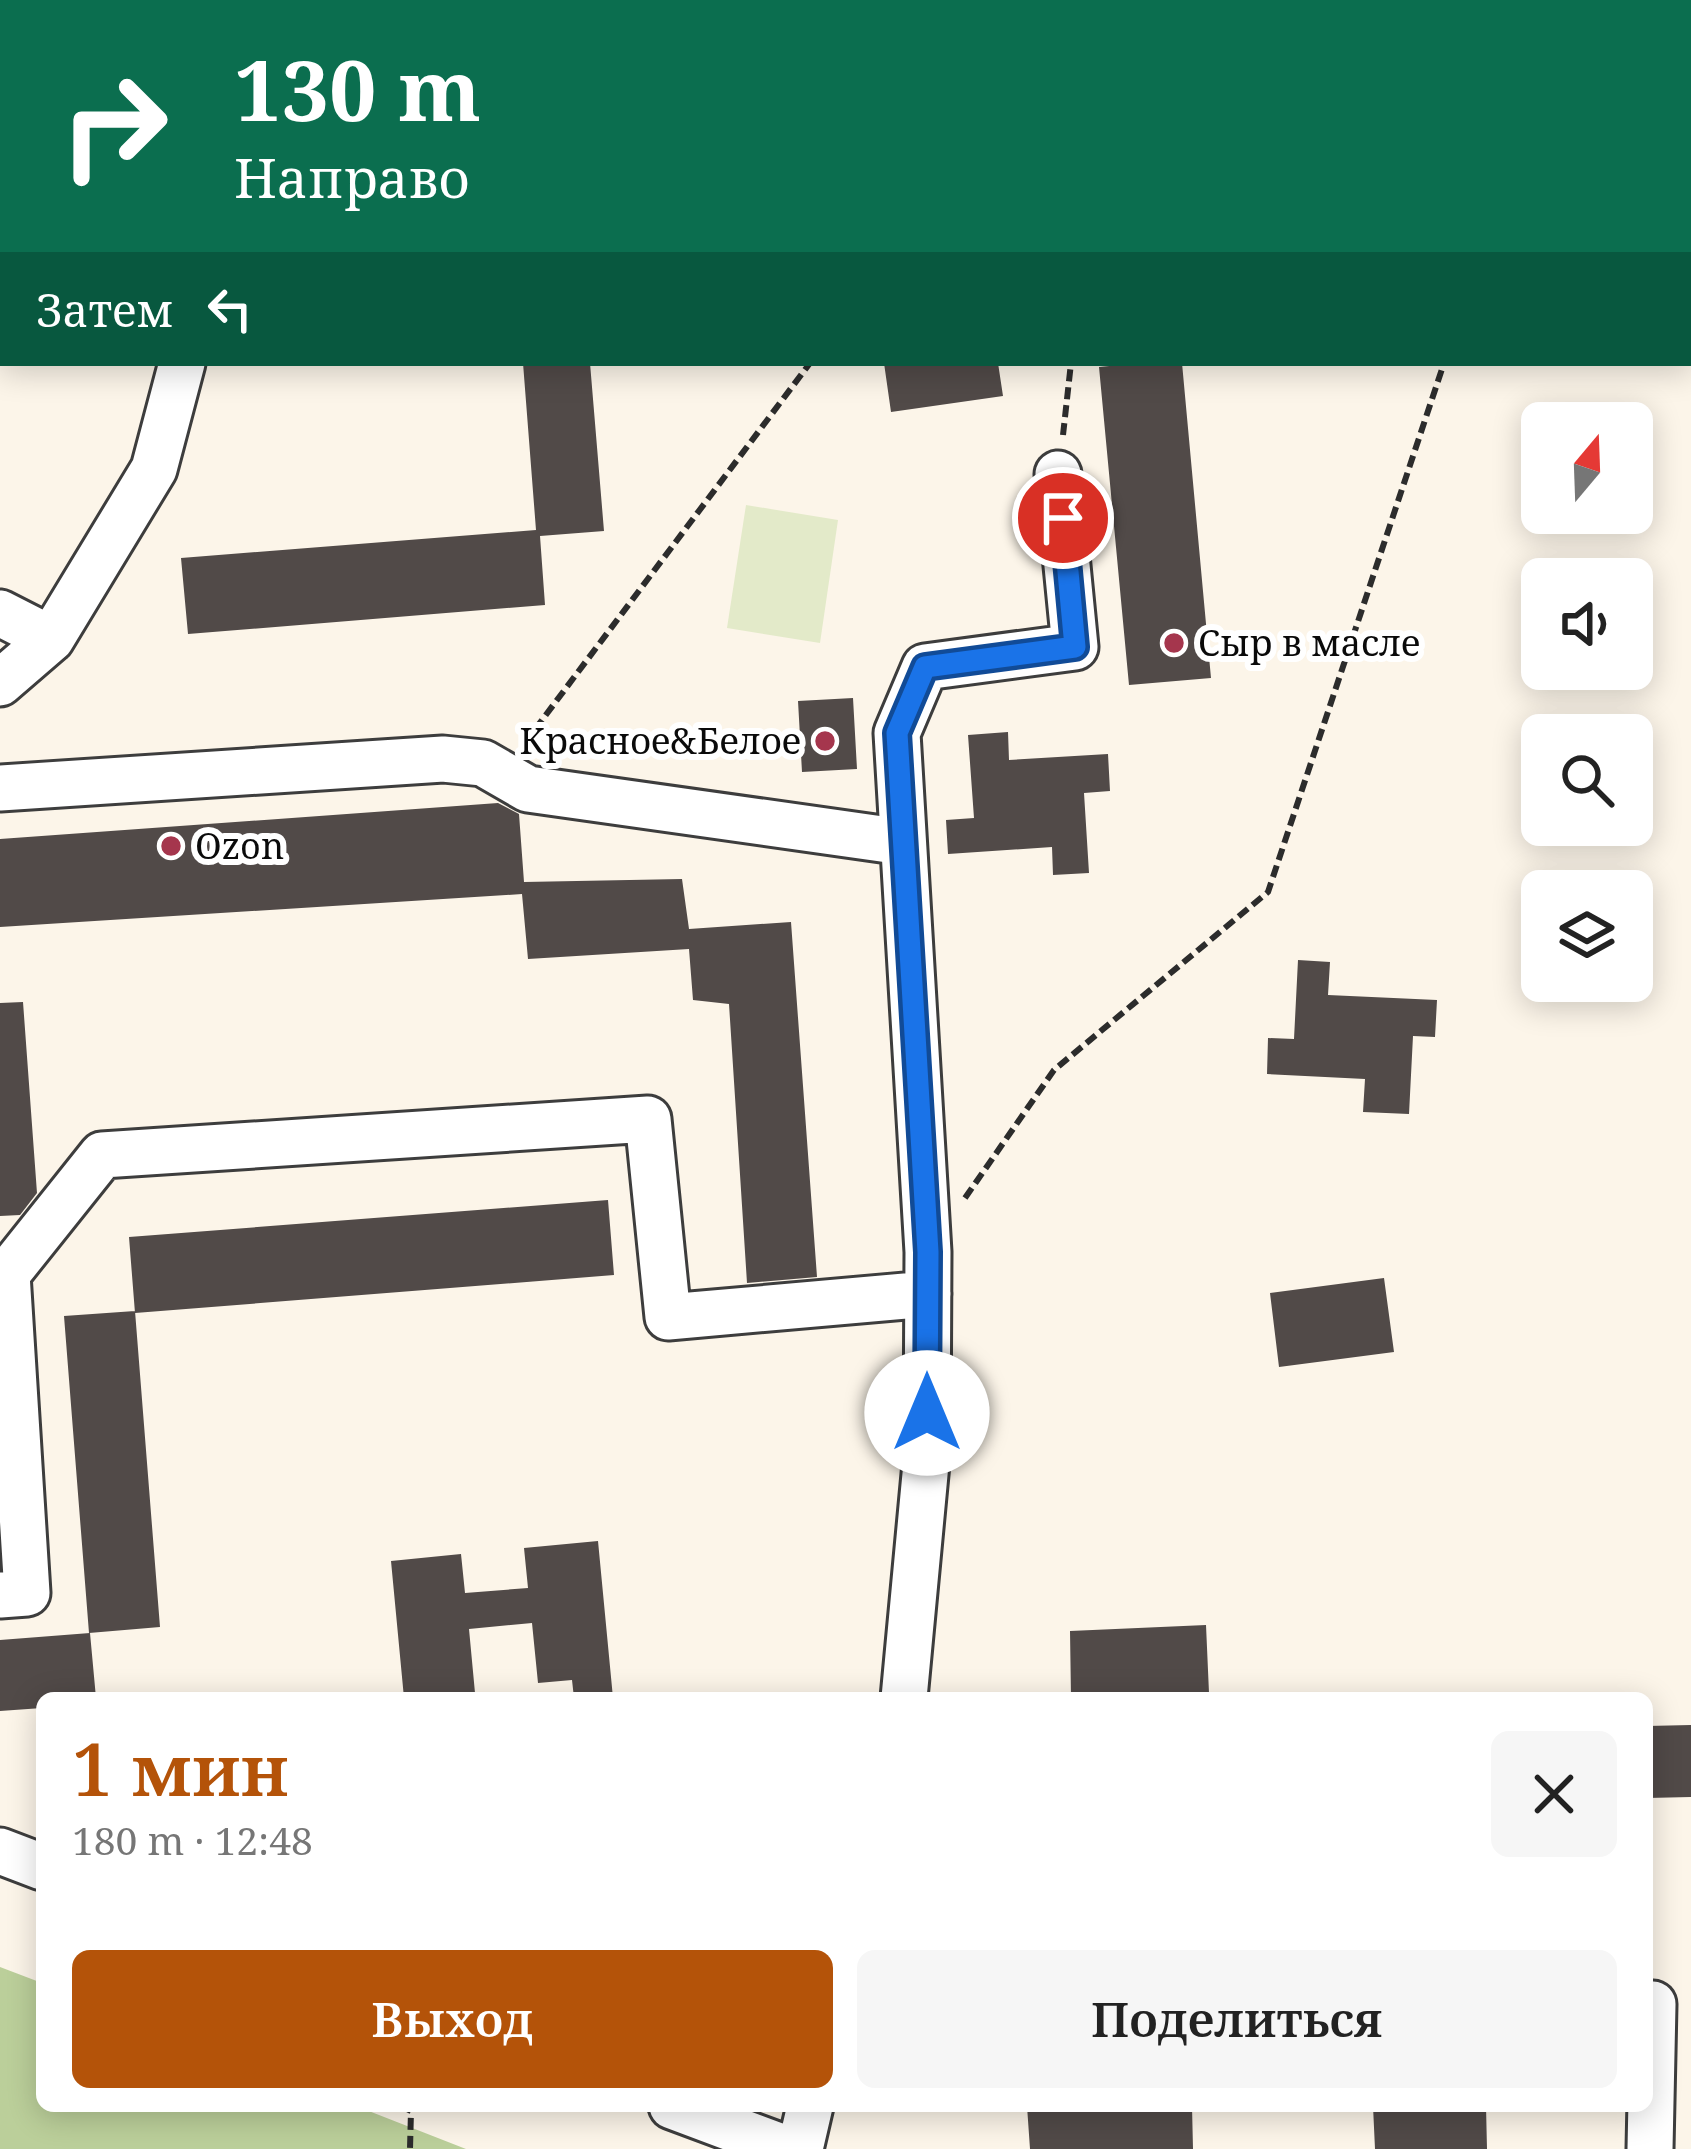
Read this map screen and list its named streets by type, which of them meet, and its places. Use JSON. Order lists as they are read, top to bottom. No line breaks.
{"places":["Сыр в масле","Красное&Белое","Ozon"],"north":"top","page":{"turn":["130 m","Направо"],"then":"Затем","heading":["1 мин","180 m · 12:48"],"buttons":["Выход","Поделиться"]}}
